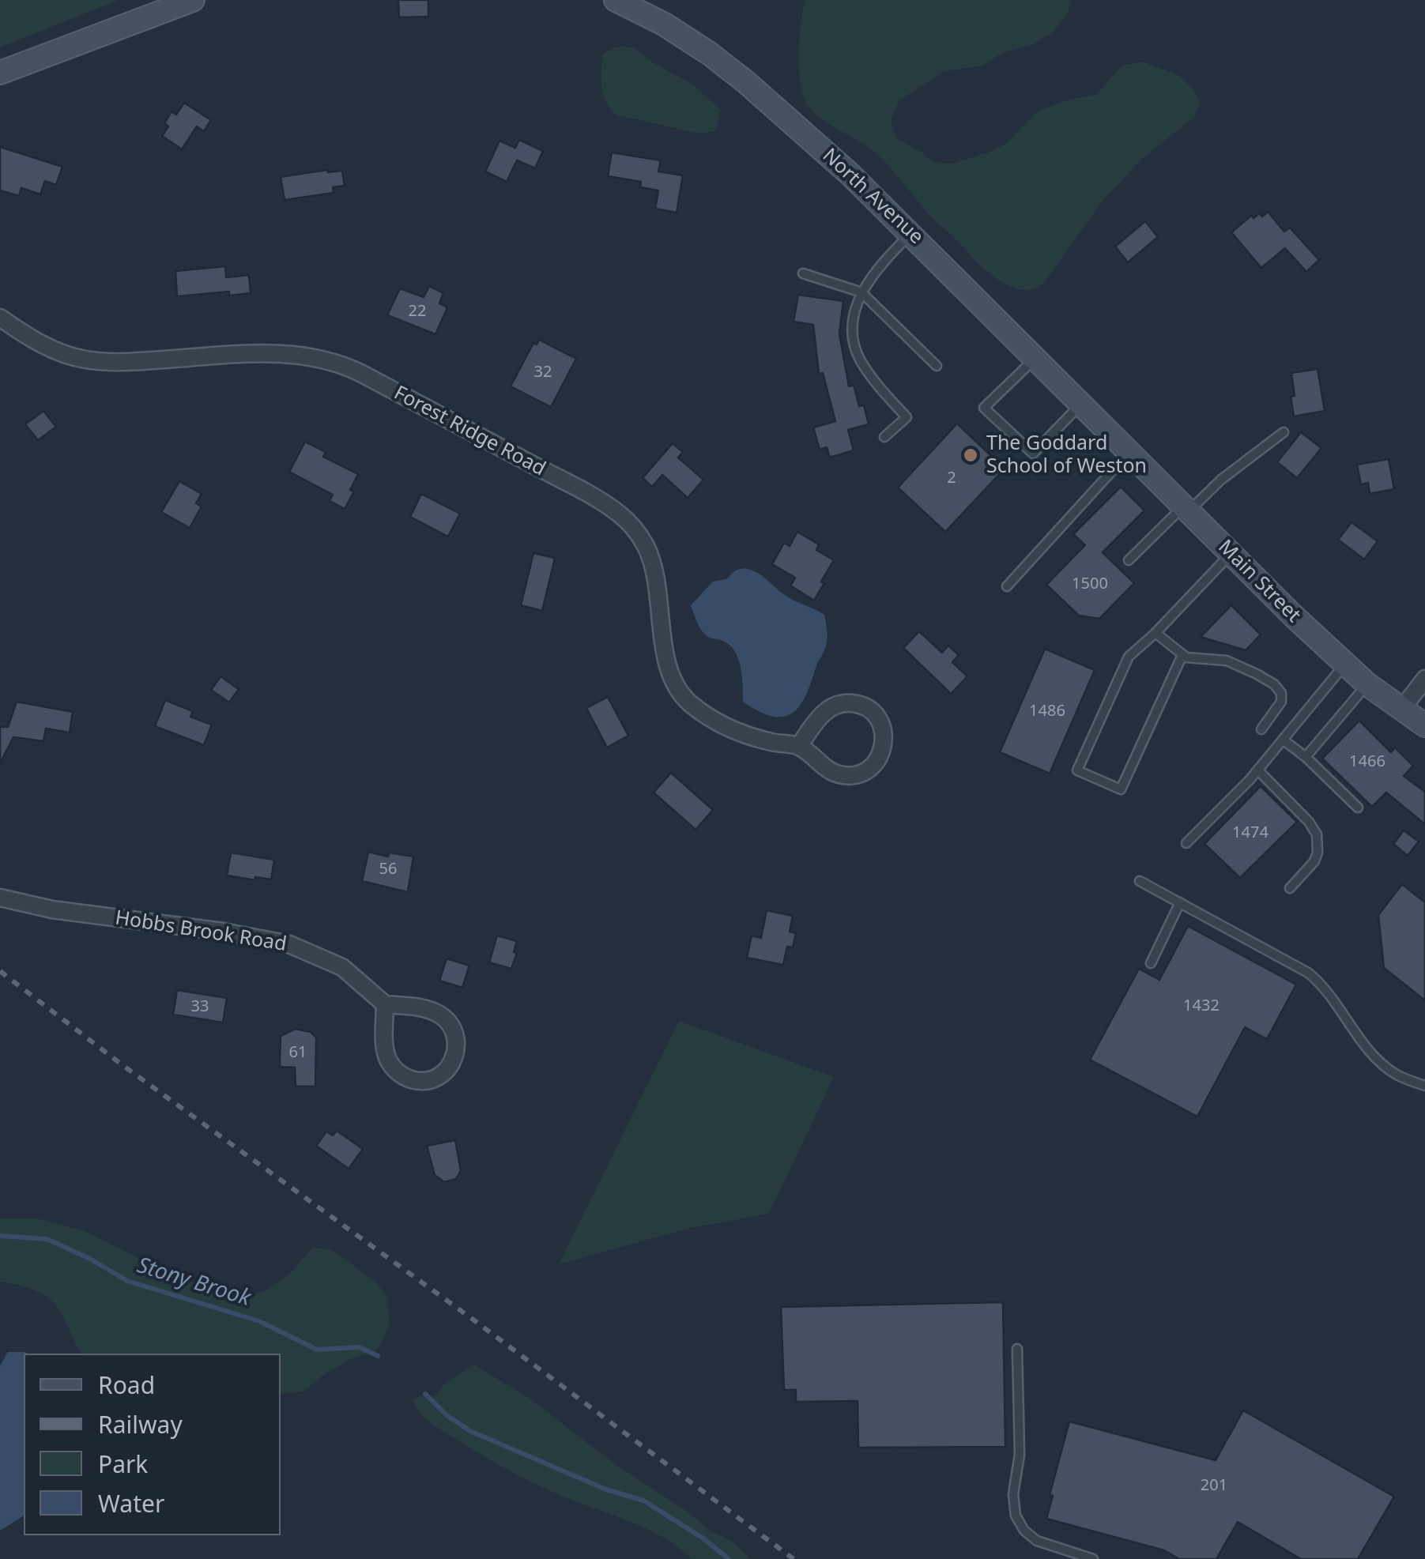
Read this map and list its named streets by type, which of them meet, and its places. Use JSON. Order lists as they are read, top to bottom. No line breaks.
{"streets":{"main road":["North Avenue","Main Street"],"street":["Forest Ridge Road","Hobbs Brook Road"]},"crossings":[["North Avenue","Main Street"]],"water":["Stony Brook"],"places":["The Goddard School of Weston"],"house_numbers":["22","32","2","1500","1486","1466","1474","56","1432","33","61","201"],"legend":["Road","Railway","Park","Water"]}
